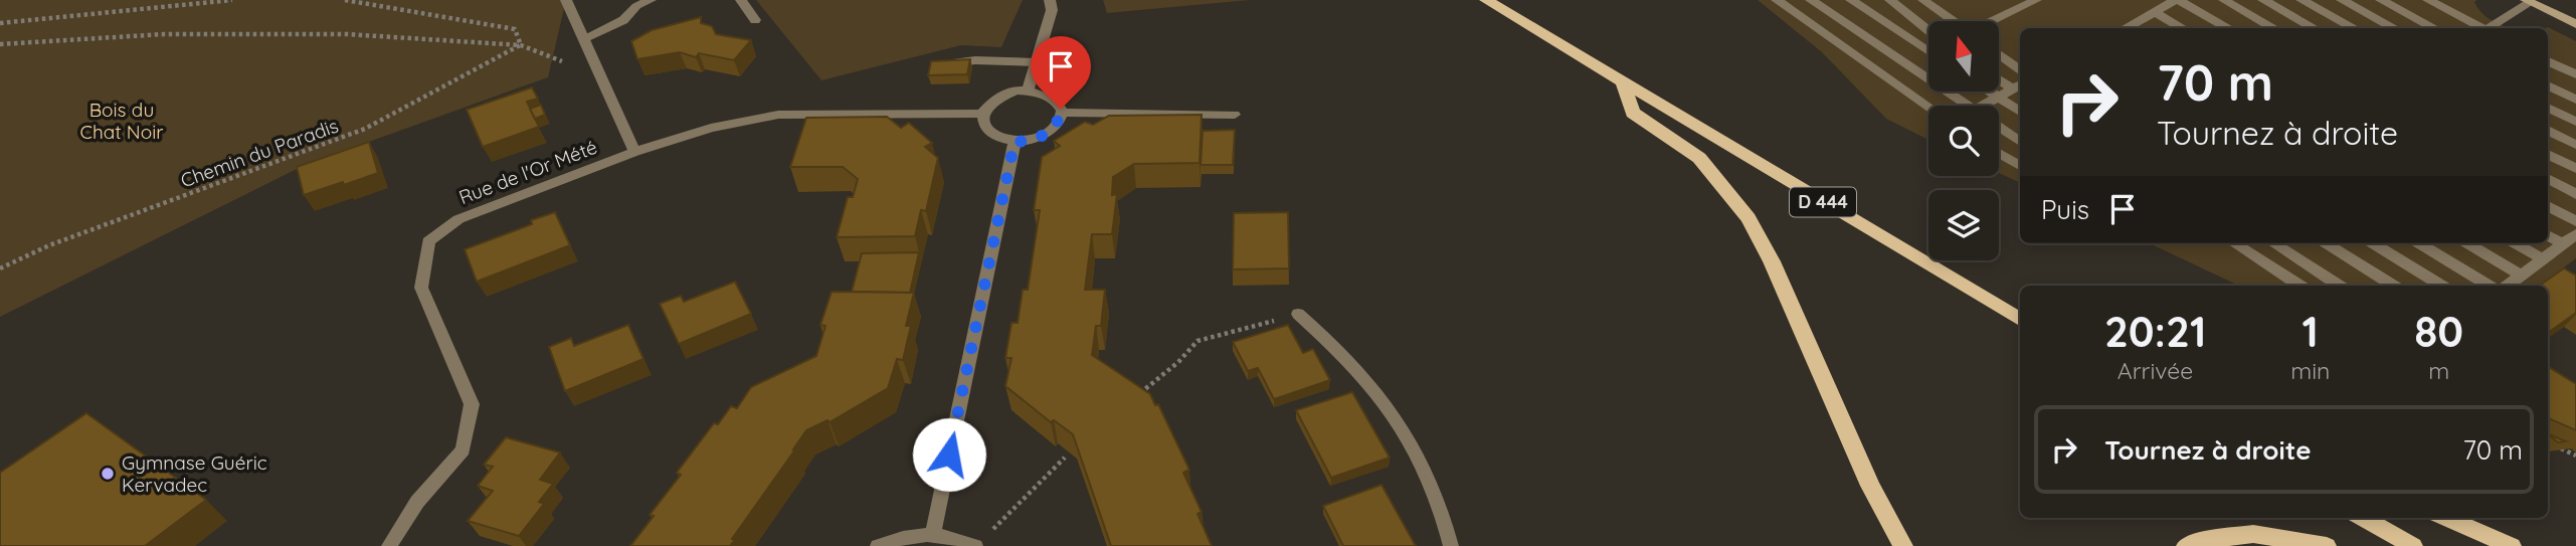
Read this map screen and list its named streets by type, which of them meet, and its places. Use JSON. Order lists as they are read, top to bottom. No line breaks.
{"streets":{"main road":["D 444"],"street":["Rue de l'Or Mété"],"path":["Chemin du Paradis"]},"parks":["Bois du Chat Noir"],"places":["Gymnase Guéric Kervadec"],"north":"top","page":{"turn":["70 m","Tournez à droite"],"then":"Puis","eta":["20:21","Arrivée","1","min","80","m"],"list":[{"name":"Tournez à droite","value":"70 m"}]}}
